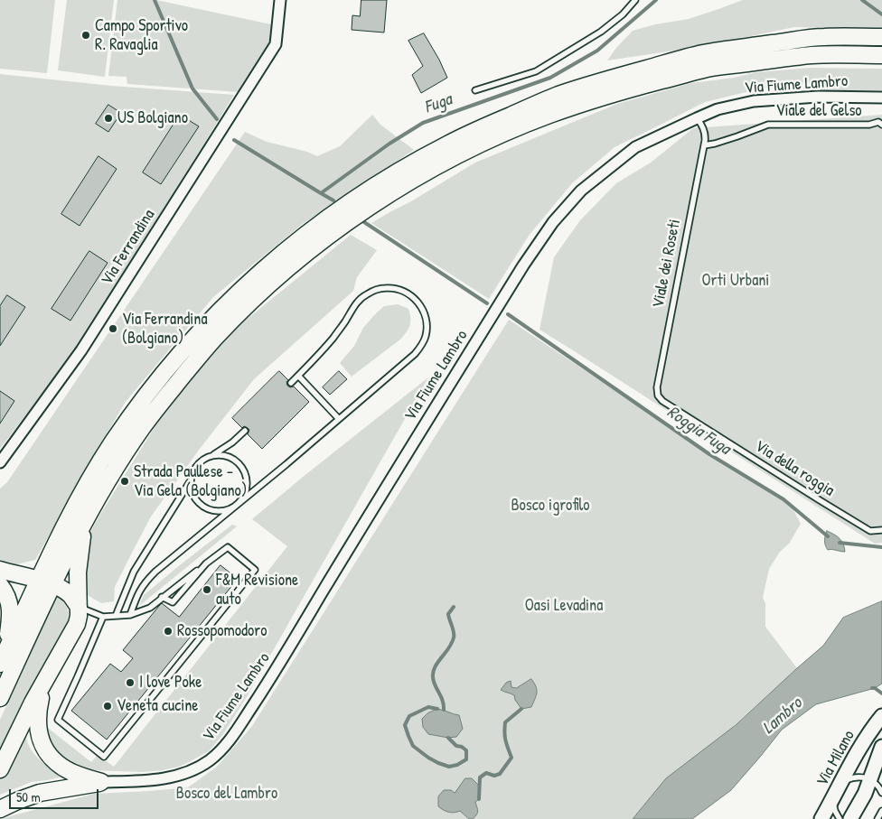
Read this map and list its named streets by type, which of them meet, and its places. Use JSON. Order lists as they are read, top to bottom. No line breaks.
{"streets":{"street":["Via Fiume Lambro","Via Ferrandina","Via Milano"],"lane":["Viale del Gelso","Viale dei Roseti","Via della roggia"]},"crossings":[["Via Fiume Lambro","Viale dei Roseti"],["Viale del Gelso","Viale dei Roseti"],["Viale dei Roseti","Via della roggia"]],"water":["Fuga","Roggia Fuga","Lambro"],"parks":["Orti Urbani","Bosco igrofilo","Oasi Levadina","Bosco del Lambro"],"places":["Campo Sportivo R. Ravaglia","US Bolgiano","Via Ferrandina (Bolgiano)","Strada Paullese - Via Gela (Bolgiano)","F&M Revisione auto","Rossopomodoro","I love Poke","Veneta cucine"],"scale_bar":"50 m"}
